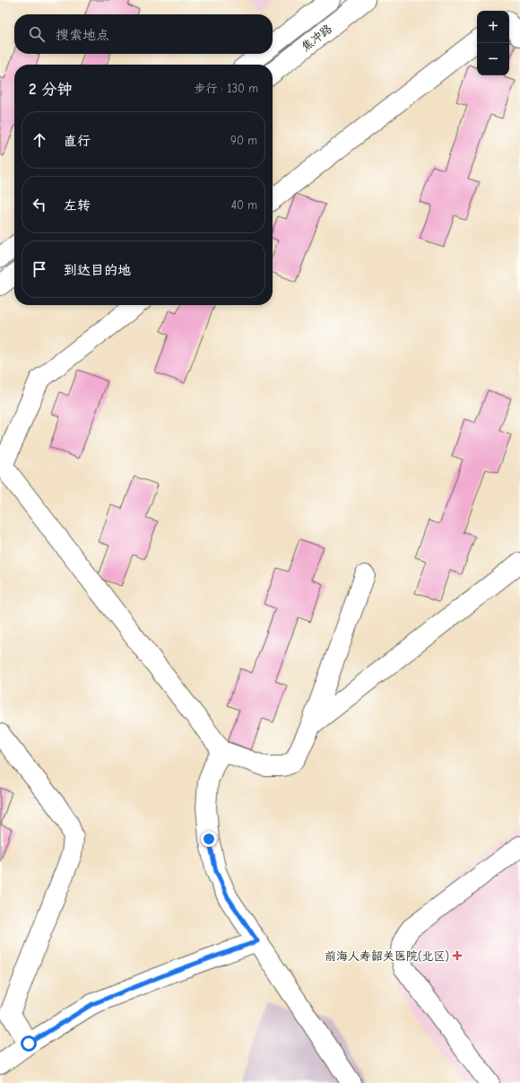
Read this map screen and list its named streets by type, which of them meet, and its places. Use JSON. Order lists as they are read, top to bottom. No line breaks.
{"streets":{"street":["焦冲路"]},"places":{"health":["前海人寿韶关医院(北区)"]},"page":{"map_buttons":["+","−"],"search":"搜索地点","heading":["2 分钟","步行 · 130 m"],"list":[["直行","90 m"],["左转","40 m"],"到达目的地"]}}
